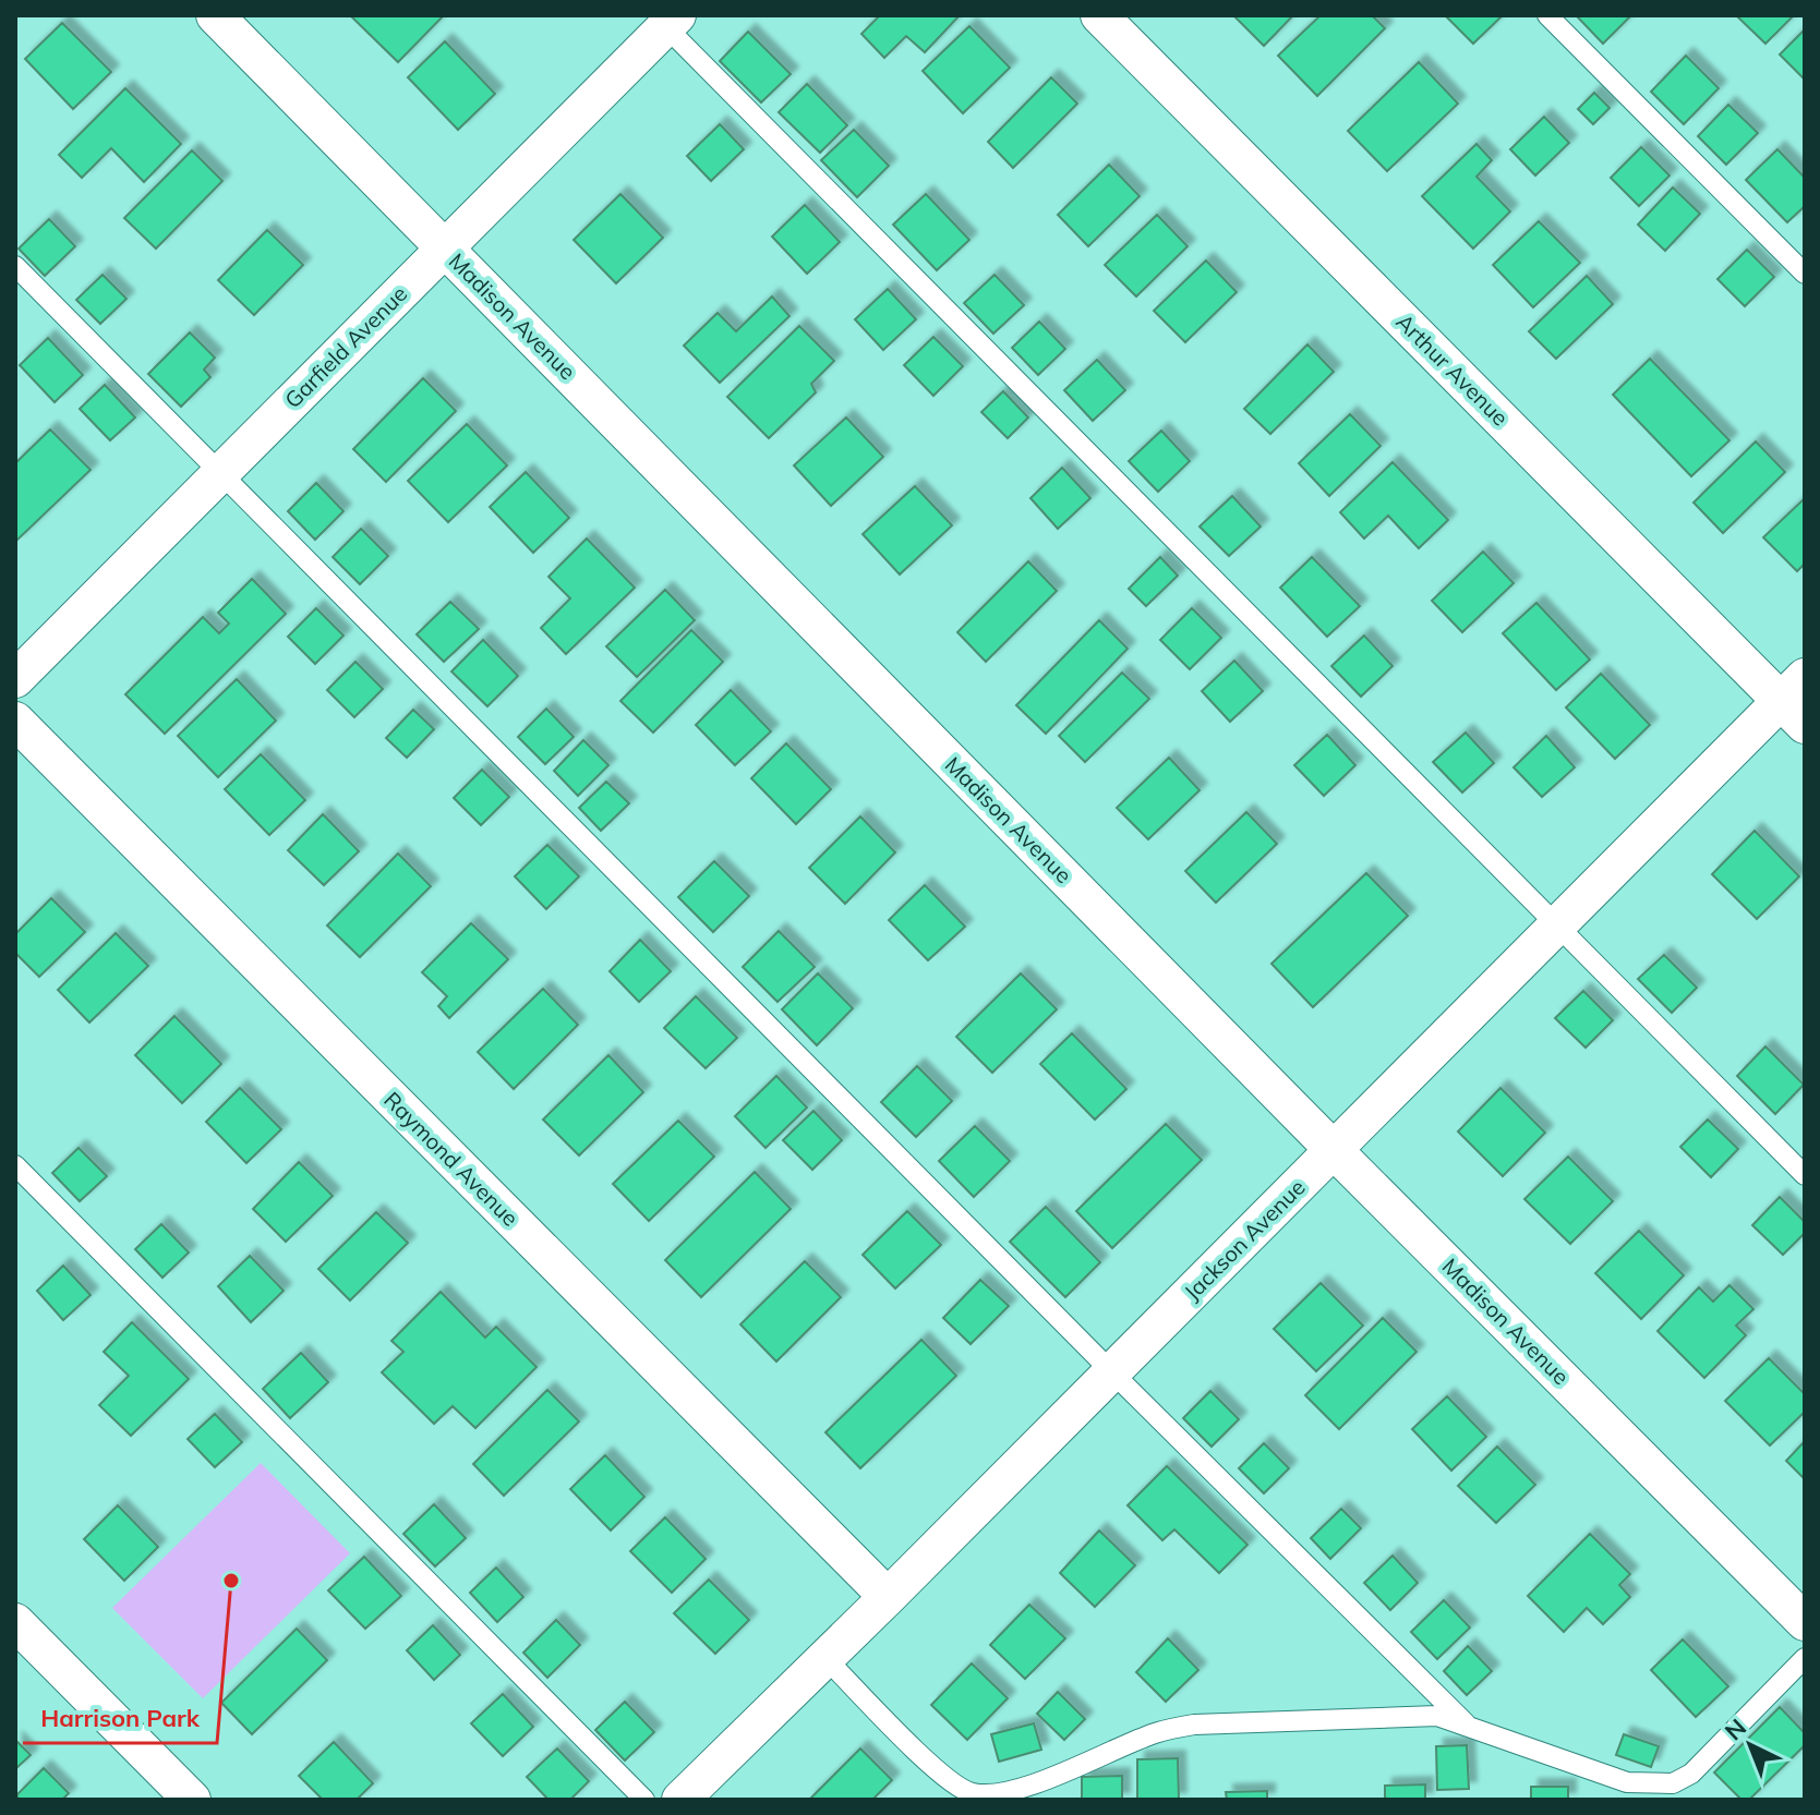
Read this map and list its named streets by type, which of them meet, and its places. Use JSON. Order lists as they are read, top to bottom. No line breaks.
{"streets":{"street":["Madison Avenue","Garfield Avenue","Arthur Avenue","Raymond Avenue","Jackson Avenue"]},"crossings":[["Madison Avenue","Garfield Avenue"],["Madison Avenue","Jackson Avenue"],["Arthur Avenue","Jackson Avenue"],["Raymond Avenue","Jackson Avenue"]],"places":["Harrison Park"],"north":"top left"}
